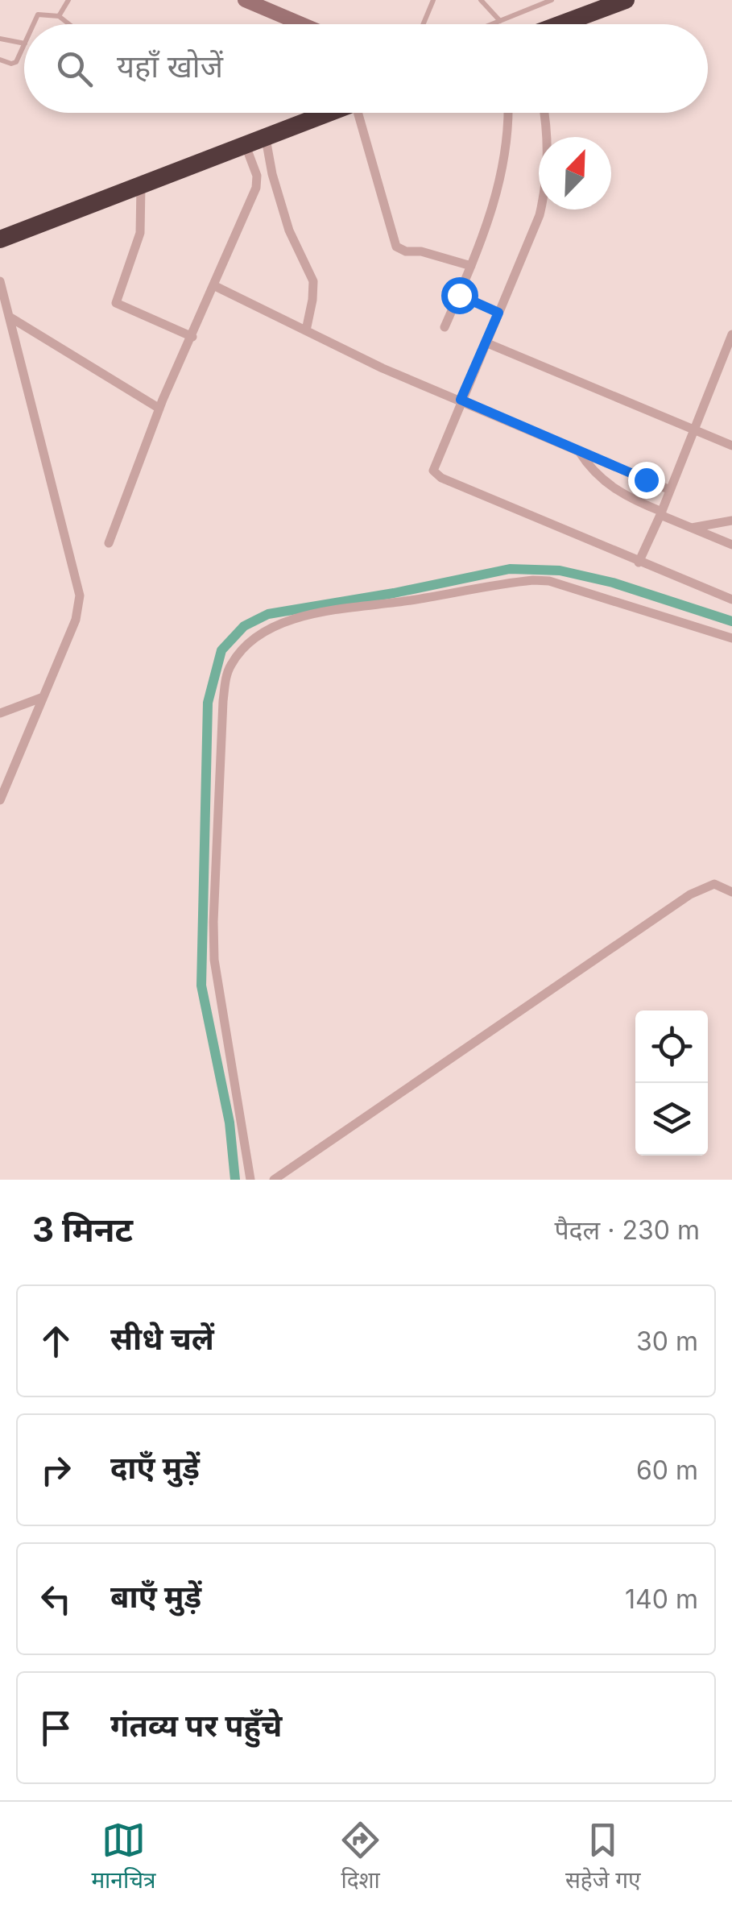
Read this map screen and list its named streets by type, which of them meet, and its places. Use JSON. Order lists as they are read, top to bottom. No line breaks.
{"north":"top right","page":{"search":"यहाँ खोजें","heading":["3 मिनट","पैदल · 230 m"],"list":[["सीधे चलें","30 m"],["दाएँ मुड़ें","60 m"],["बाएँ मुड़ें","140 m"],"गंतव्य पर पहुँचे"],"nav":["मानचित्र","दिशा","सहेजे गए"]}}
